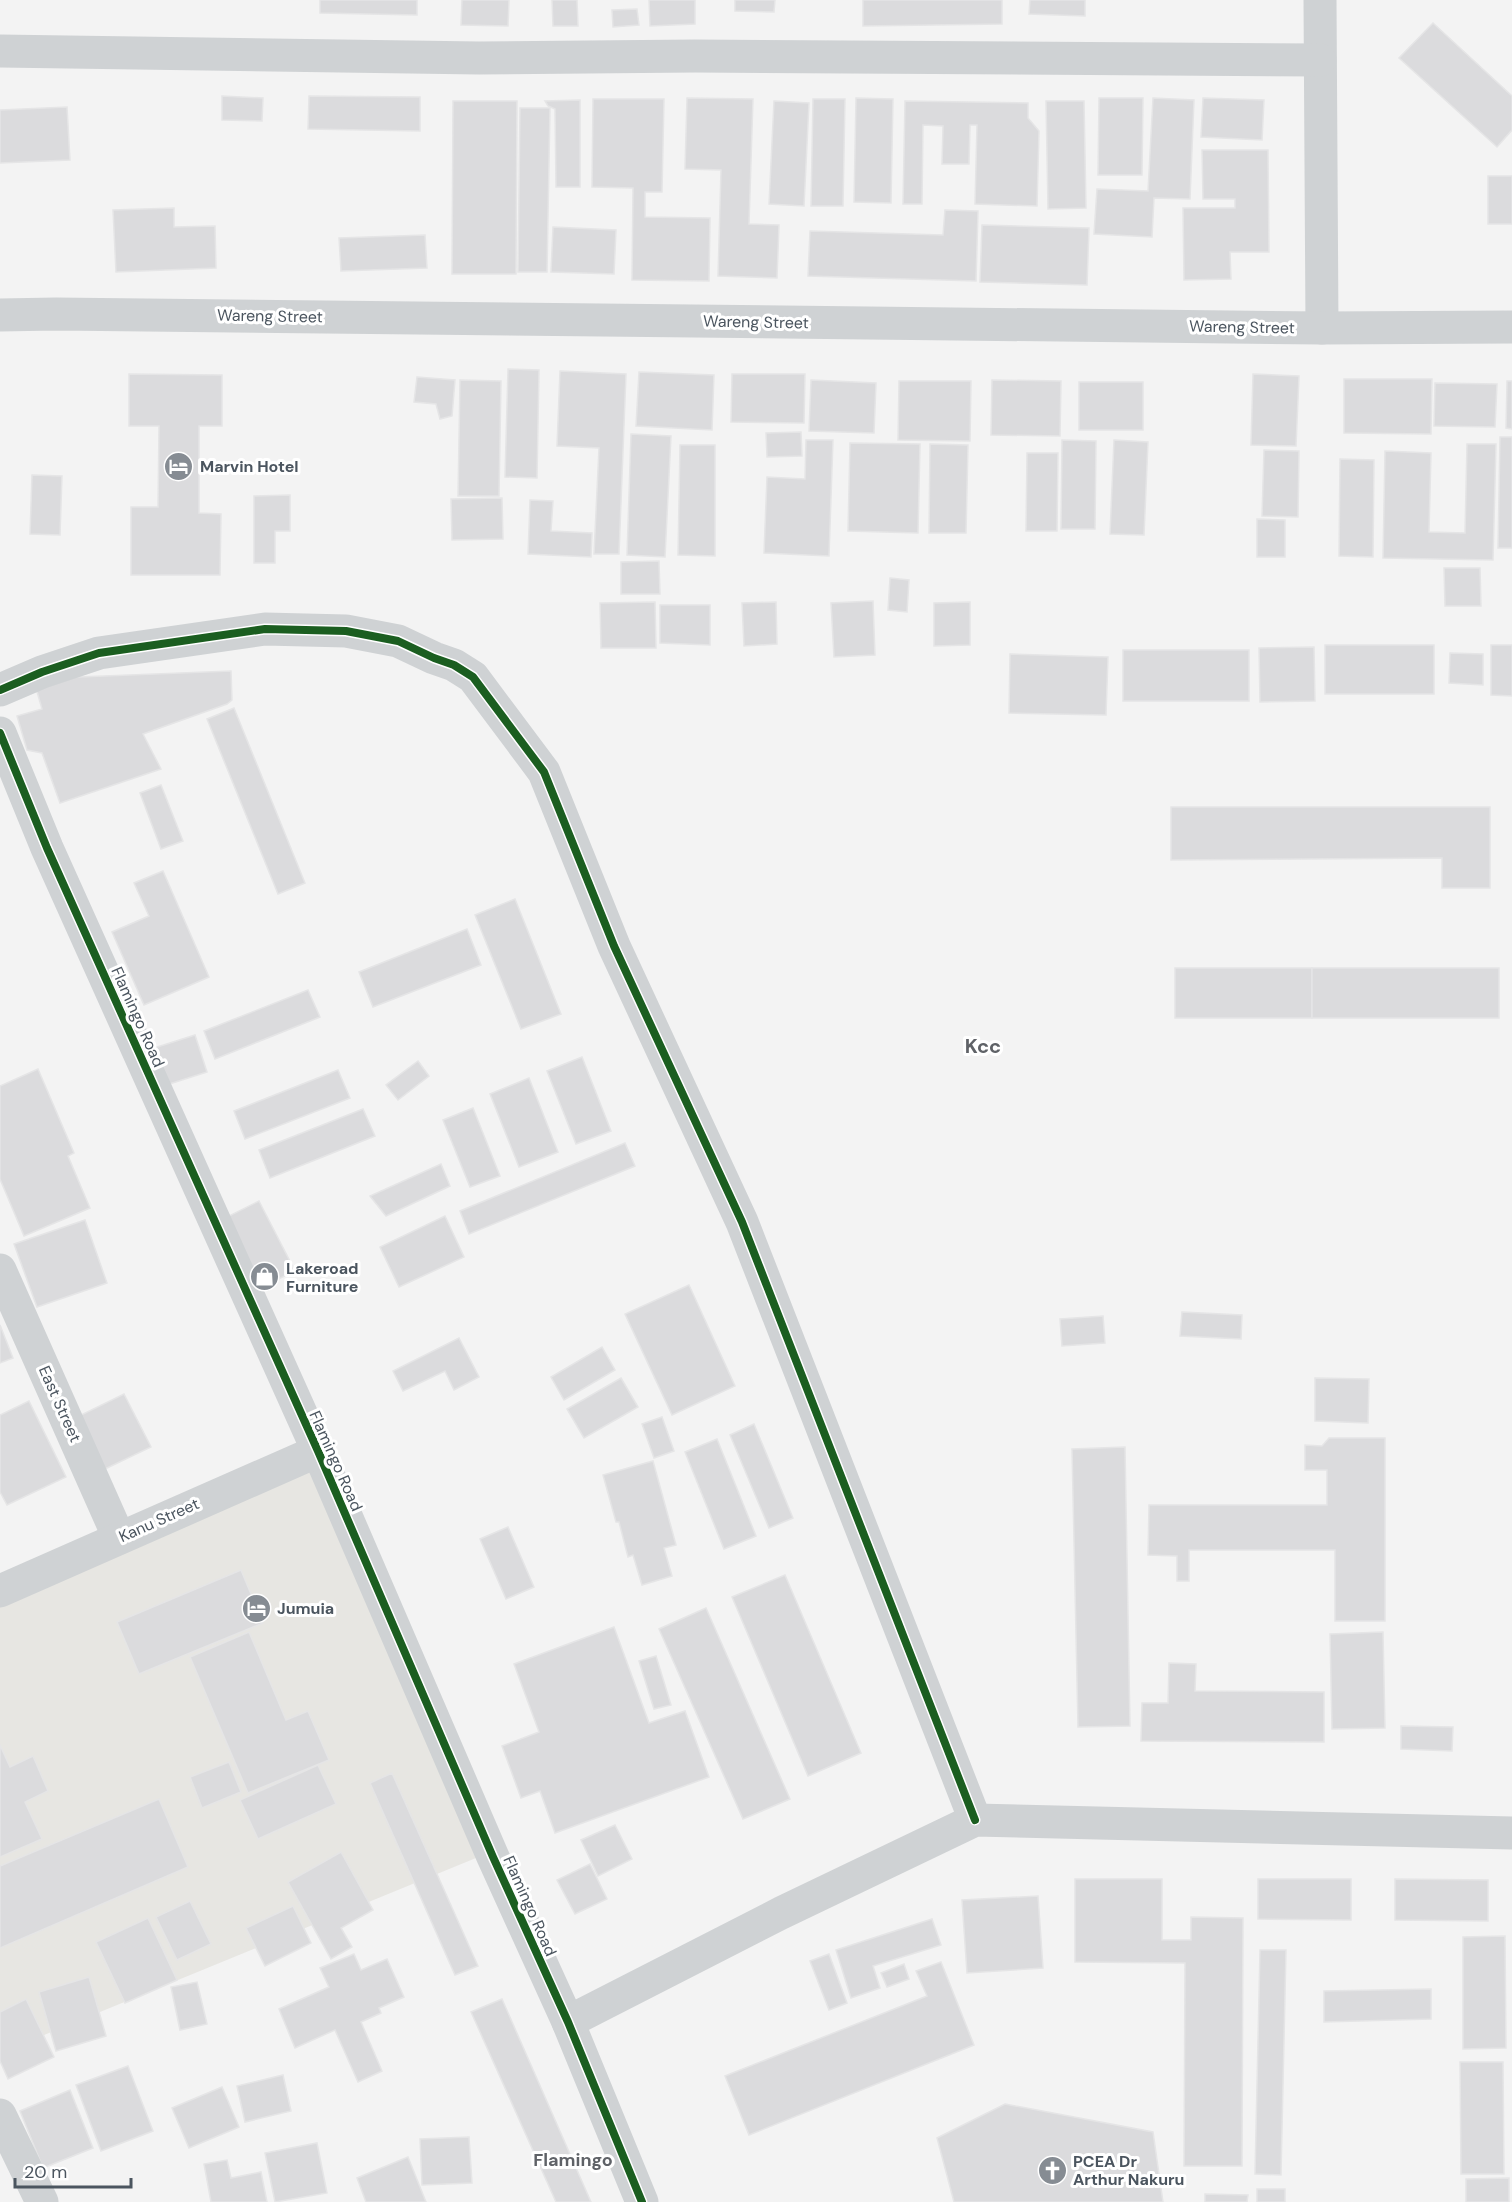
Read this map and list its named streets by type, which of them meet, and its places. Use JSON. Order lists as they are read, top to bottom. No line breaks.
{"streets":{"street":["Wareng Street","Flamingo Road","East Street","Kanu Street"]},"crossings":[["Flamingo Road","Kanu Street"],["East Street","Kanu Street"]],"districts":["Kcc","Flamingo"],"places":{"hotel":["Marvin Hotel","Jumuia"],"shop":["Lakeroad Furniture"],"church":["PCEA Dr Arthur Nakuru"]},"scale_bar":"20 m"}
